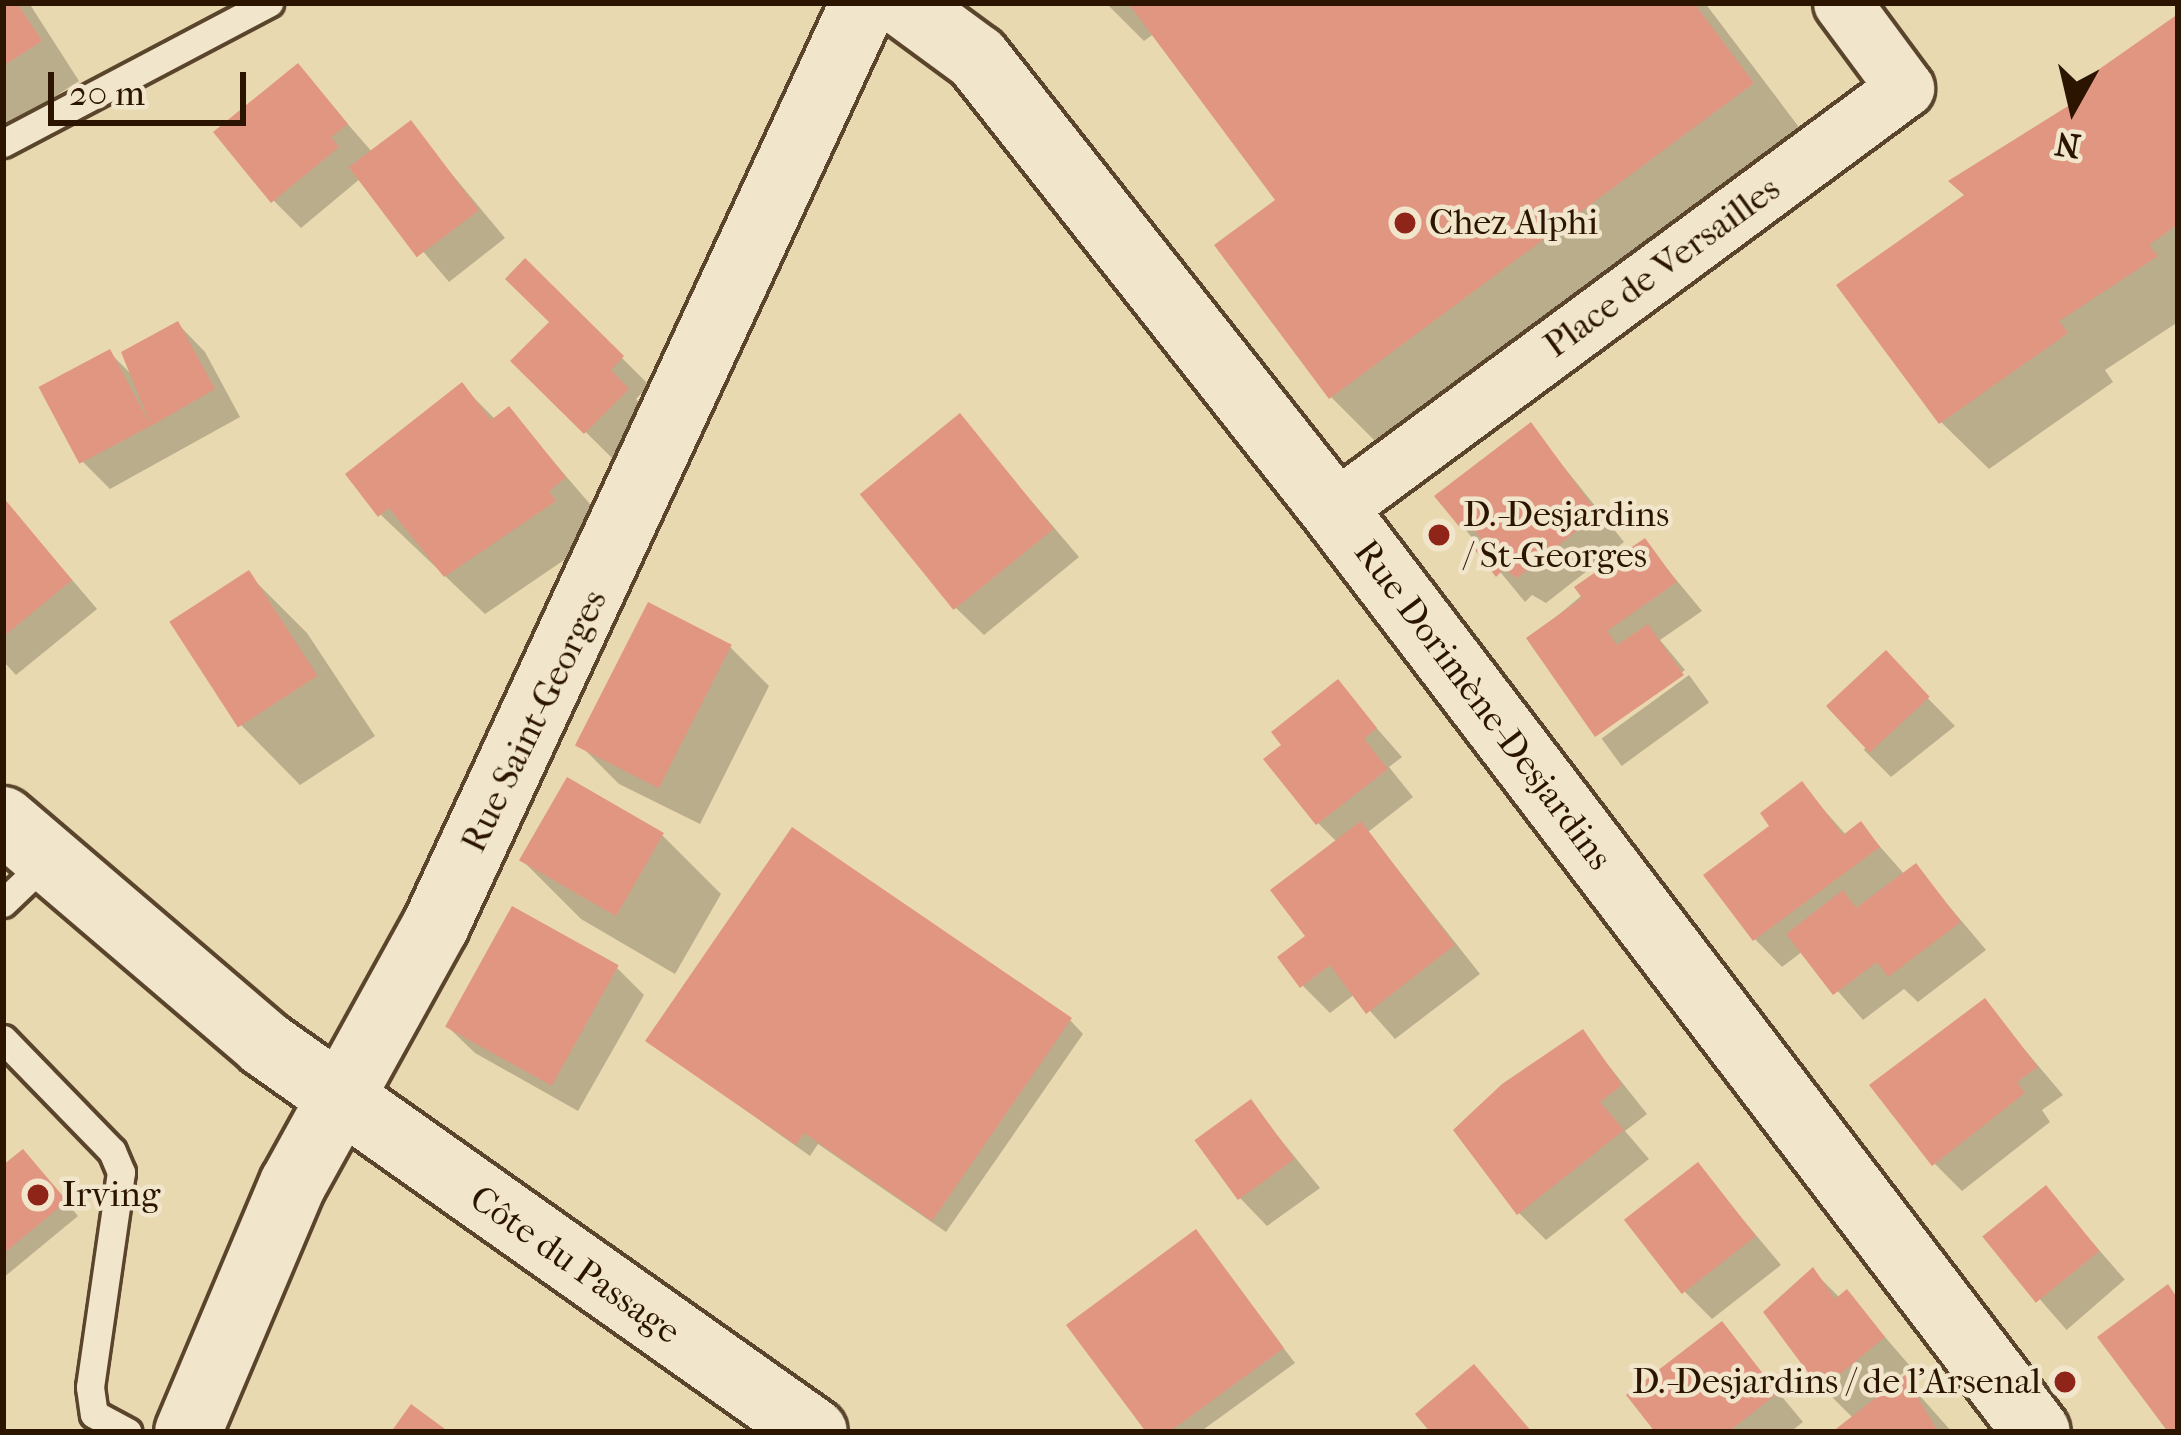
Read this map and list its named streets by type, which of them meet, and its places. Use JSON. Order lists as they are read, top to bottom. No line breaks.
{"streets":{"main road":["Rue Dorimène-Desjardins","Rue Saint-Georges","Côte du Passage"],"street":["Place de Versailles"]},"crossings":[["Place de Versailles","Rue Dorimène-Desjardins"],["Rue Saint-Georges","Côte du Passage"]],"places":["Chez Alphi","D.-Desjardins / St-Georges","Irving","D.-Desjardins / de l'Arsenal"],"scale_bar":"20 m","north":"bottom"}
